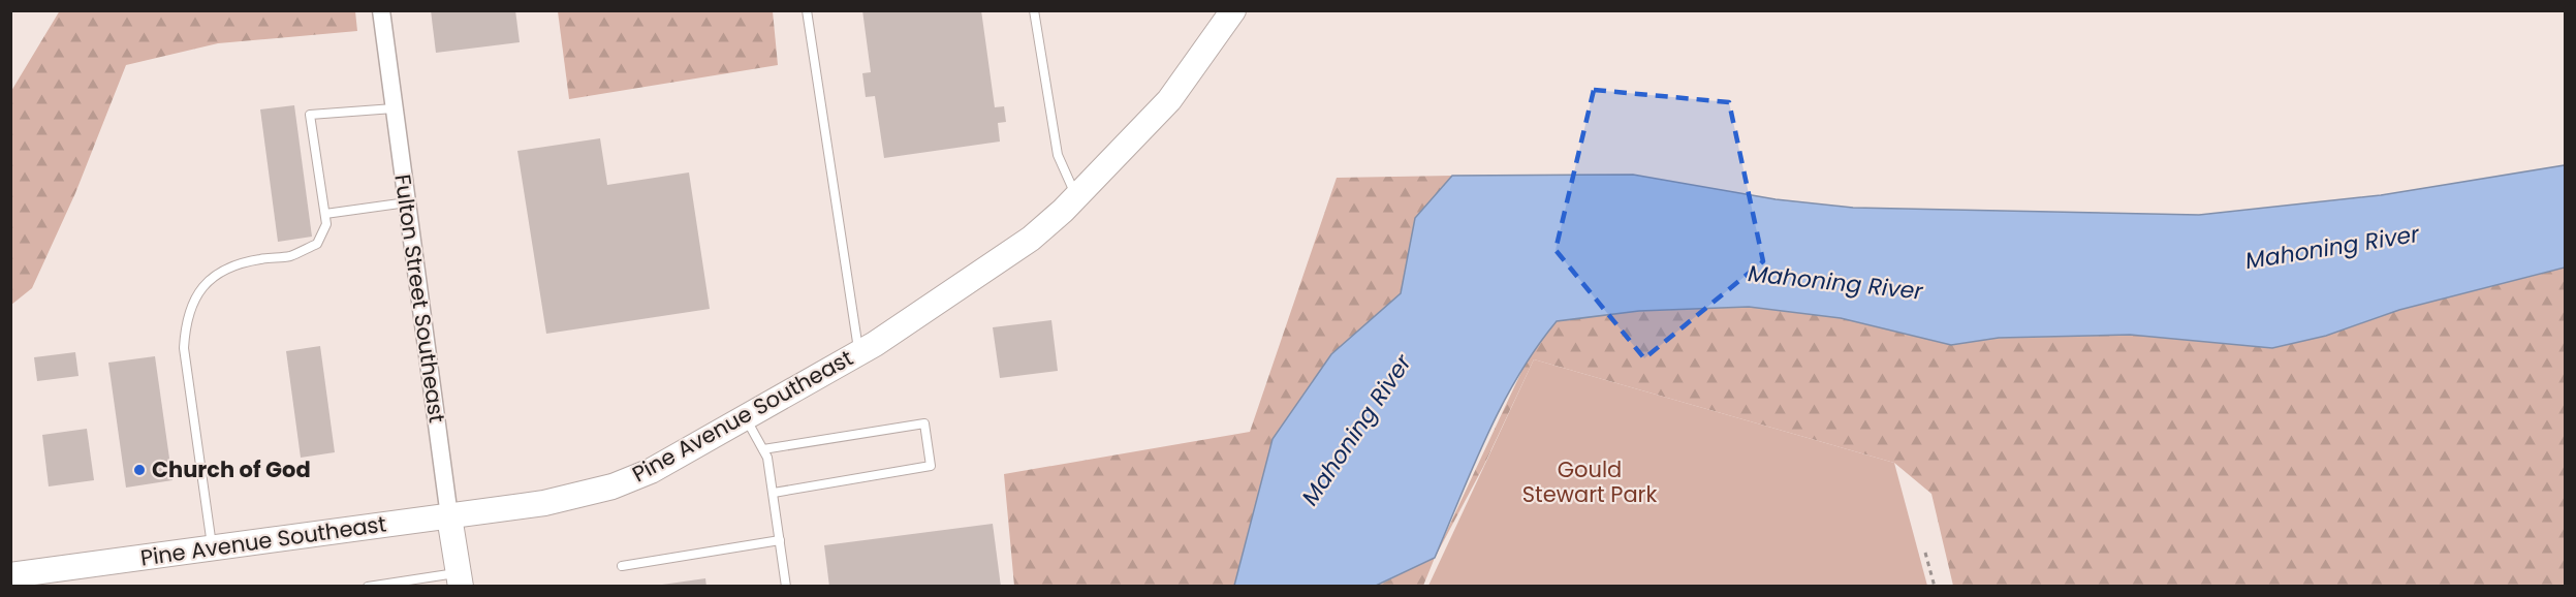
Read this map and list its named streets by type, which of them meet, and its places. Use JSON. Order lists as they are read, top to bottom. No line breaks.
{"streets":{"street":["Fulton Street Southeast","Pine Avenue Southeast"]},"crossings":[["Fulton Street Southeast","Pine Avenue Southeast"]],"water":["Mahoning River"],"parks":["Gould Stewart Park"],"places":["Church of God"]}
